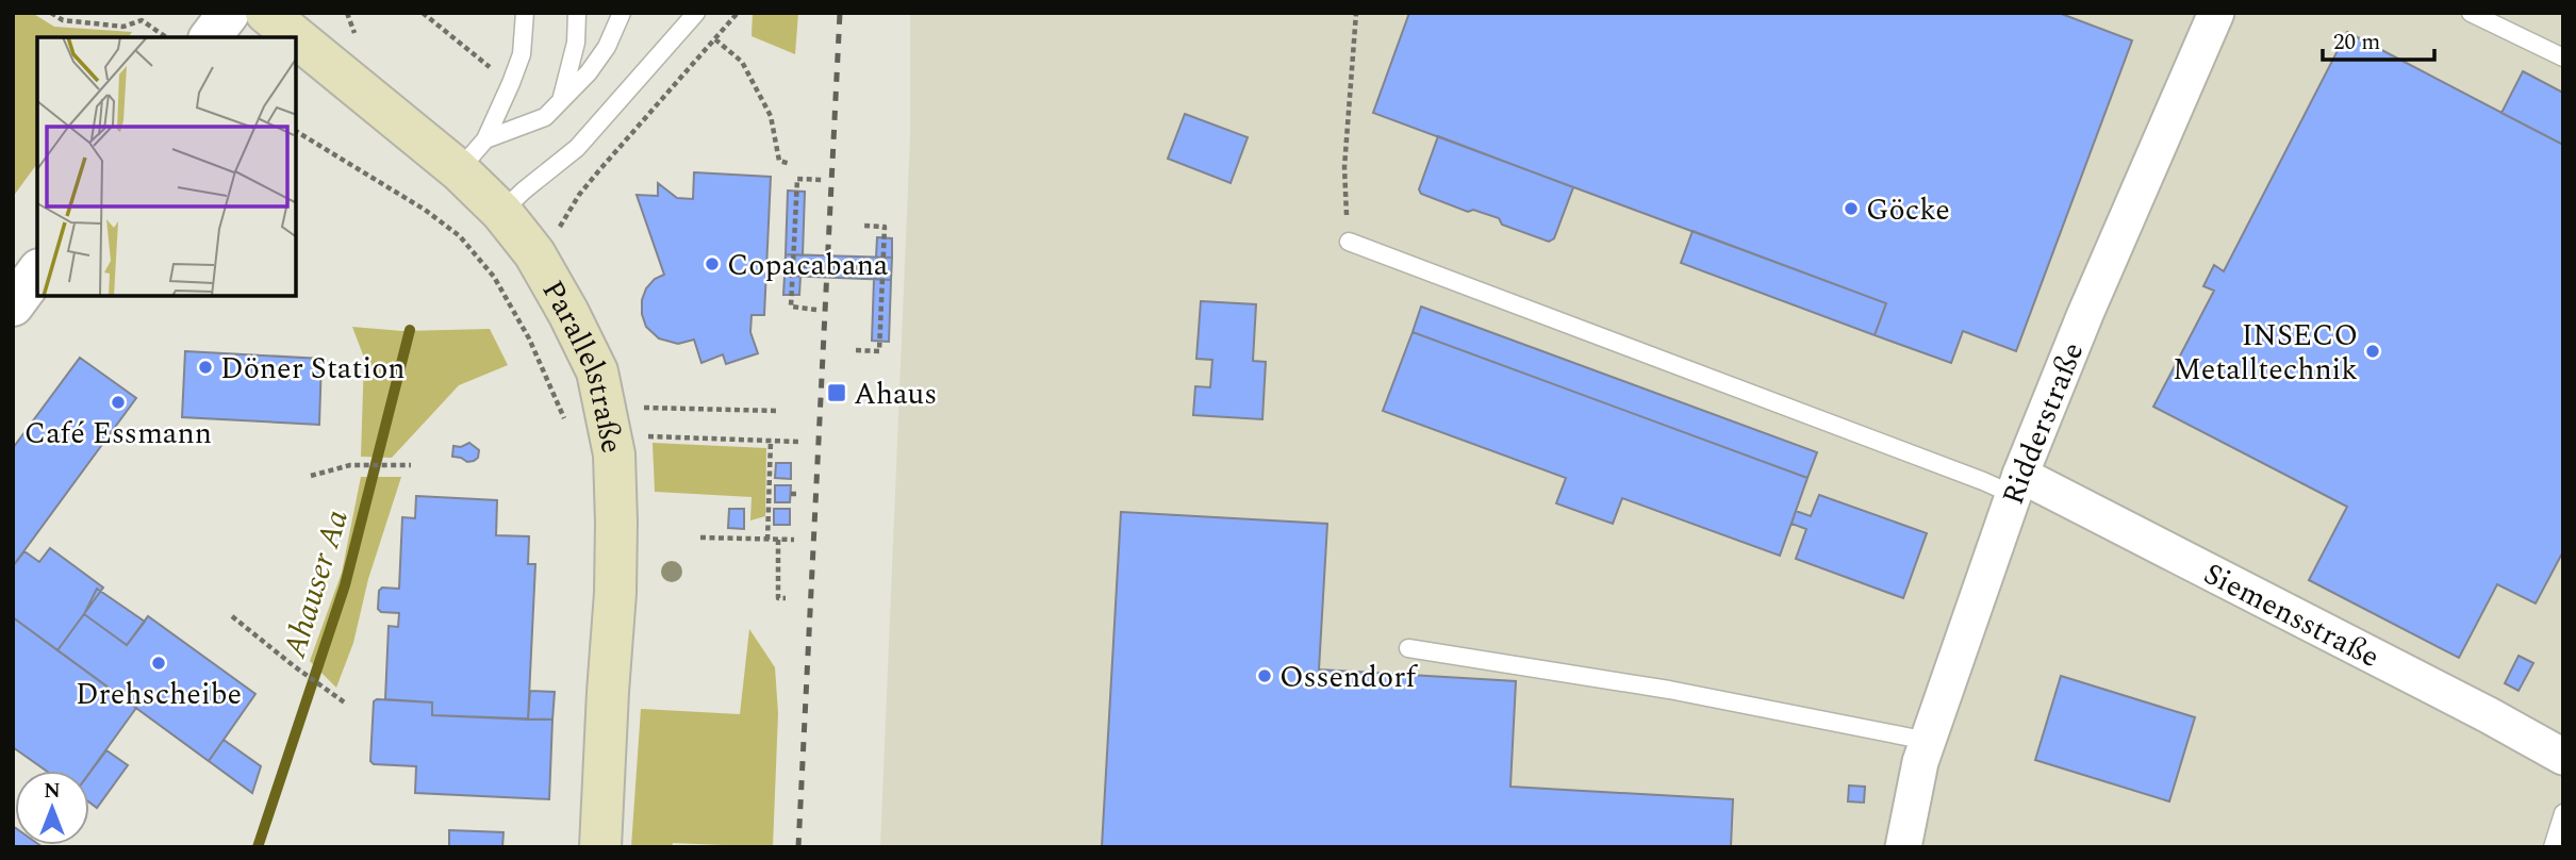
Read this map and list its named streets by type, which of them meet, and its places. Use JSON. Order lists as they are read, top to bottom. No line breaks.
{"streets":{"main road":["Parallelstraße"],"street":["Ridderstraße","Siemensstraße"]},"crossings":[["Ridderstraße","Siemensstraße"]],"water":["Ahauser Aa"],"places":{"other":["Göcke","Copacabana","INSECO Metalltechnik","Döner Station","Café Essmann","Drehscheibe","Ossendorf"],"transit":["Ahaus"]},"scale_bar":"20 m","north":"top"}
